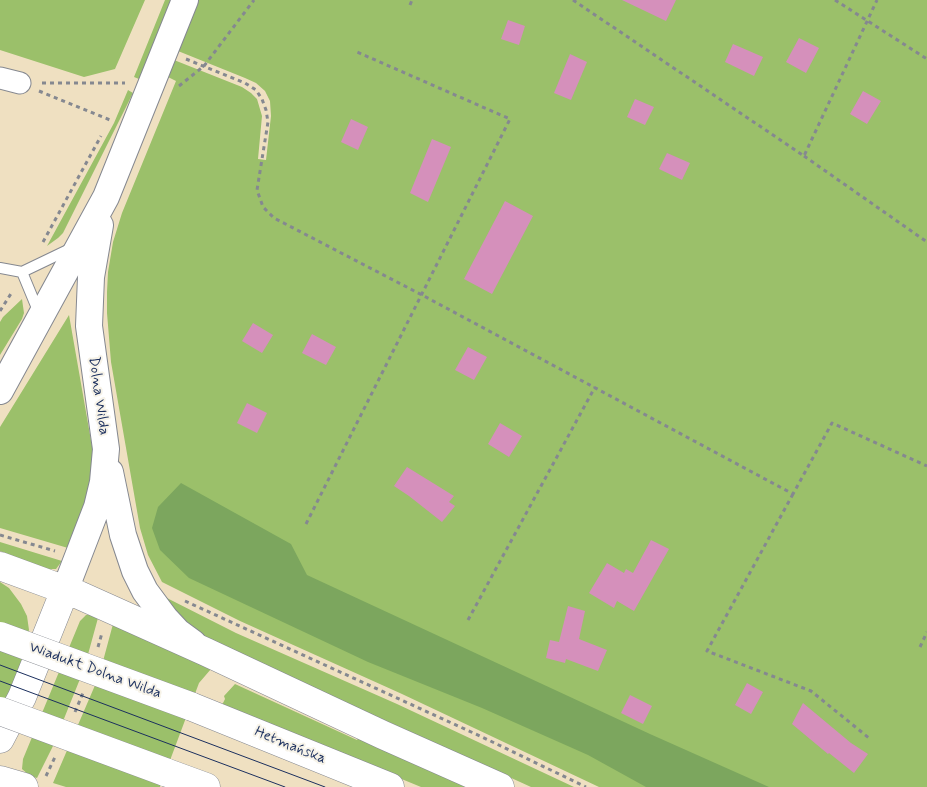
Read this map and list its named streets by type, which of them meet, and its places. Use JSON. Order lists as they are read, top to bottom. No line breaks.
{"streets":{"main road":["Wiadukt Dolna Wilda","Hetmańska"],"street":["Dolna Wilda"]},"crossings":[["Wiadukt Dolna Wilda","Hetmańska"]]}
